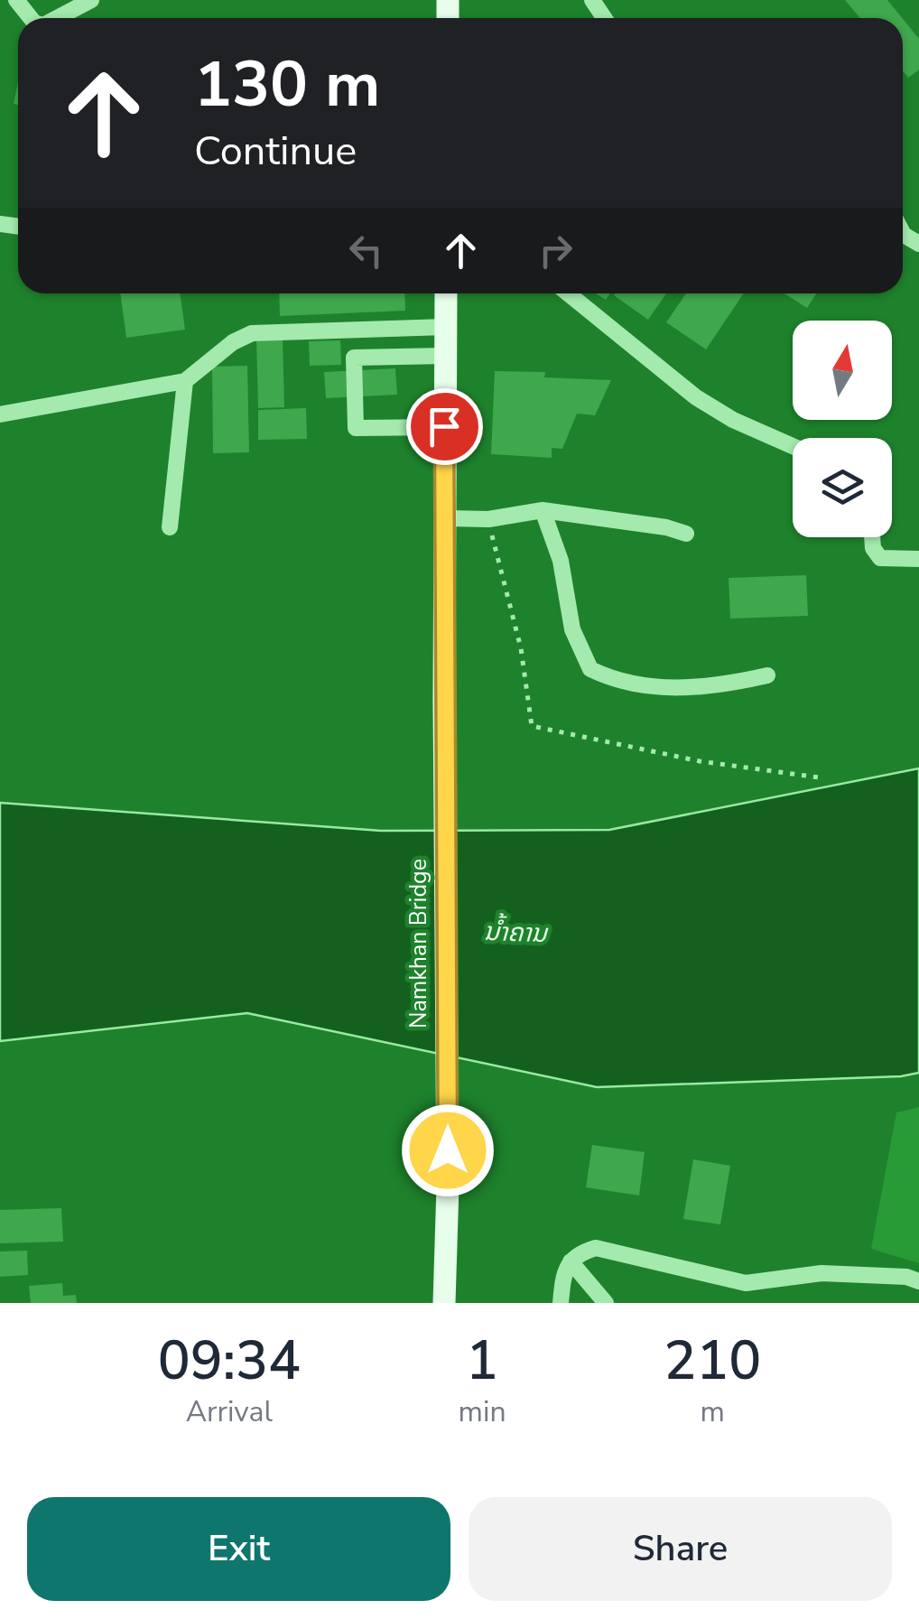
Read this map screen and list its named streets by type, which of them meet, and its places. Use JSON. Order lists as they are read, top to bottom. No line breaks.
{"streets":{"main road":["Namkhan Bridge"]},"water":["ນ້ຳຄານ"],"north":"top","page":{"turn":["130 m","Continue"],"eta":["09:34","Arrival","1","min","210","m"],"buttons":["Exit","Share"]}}
